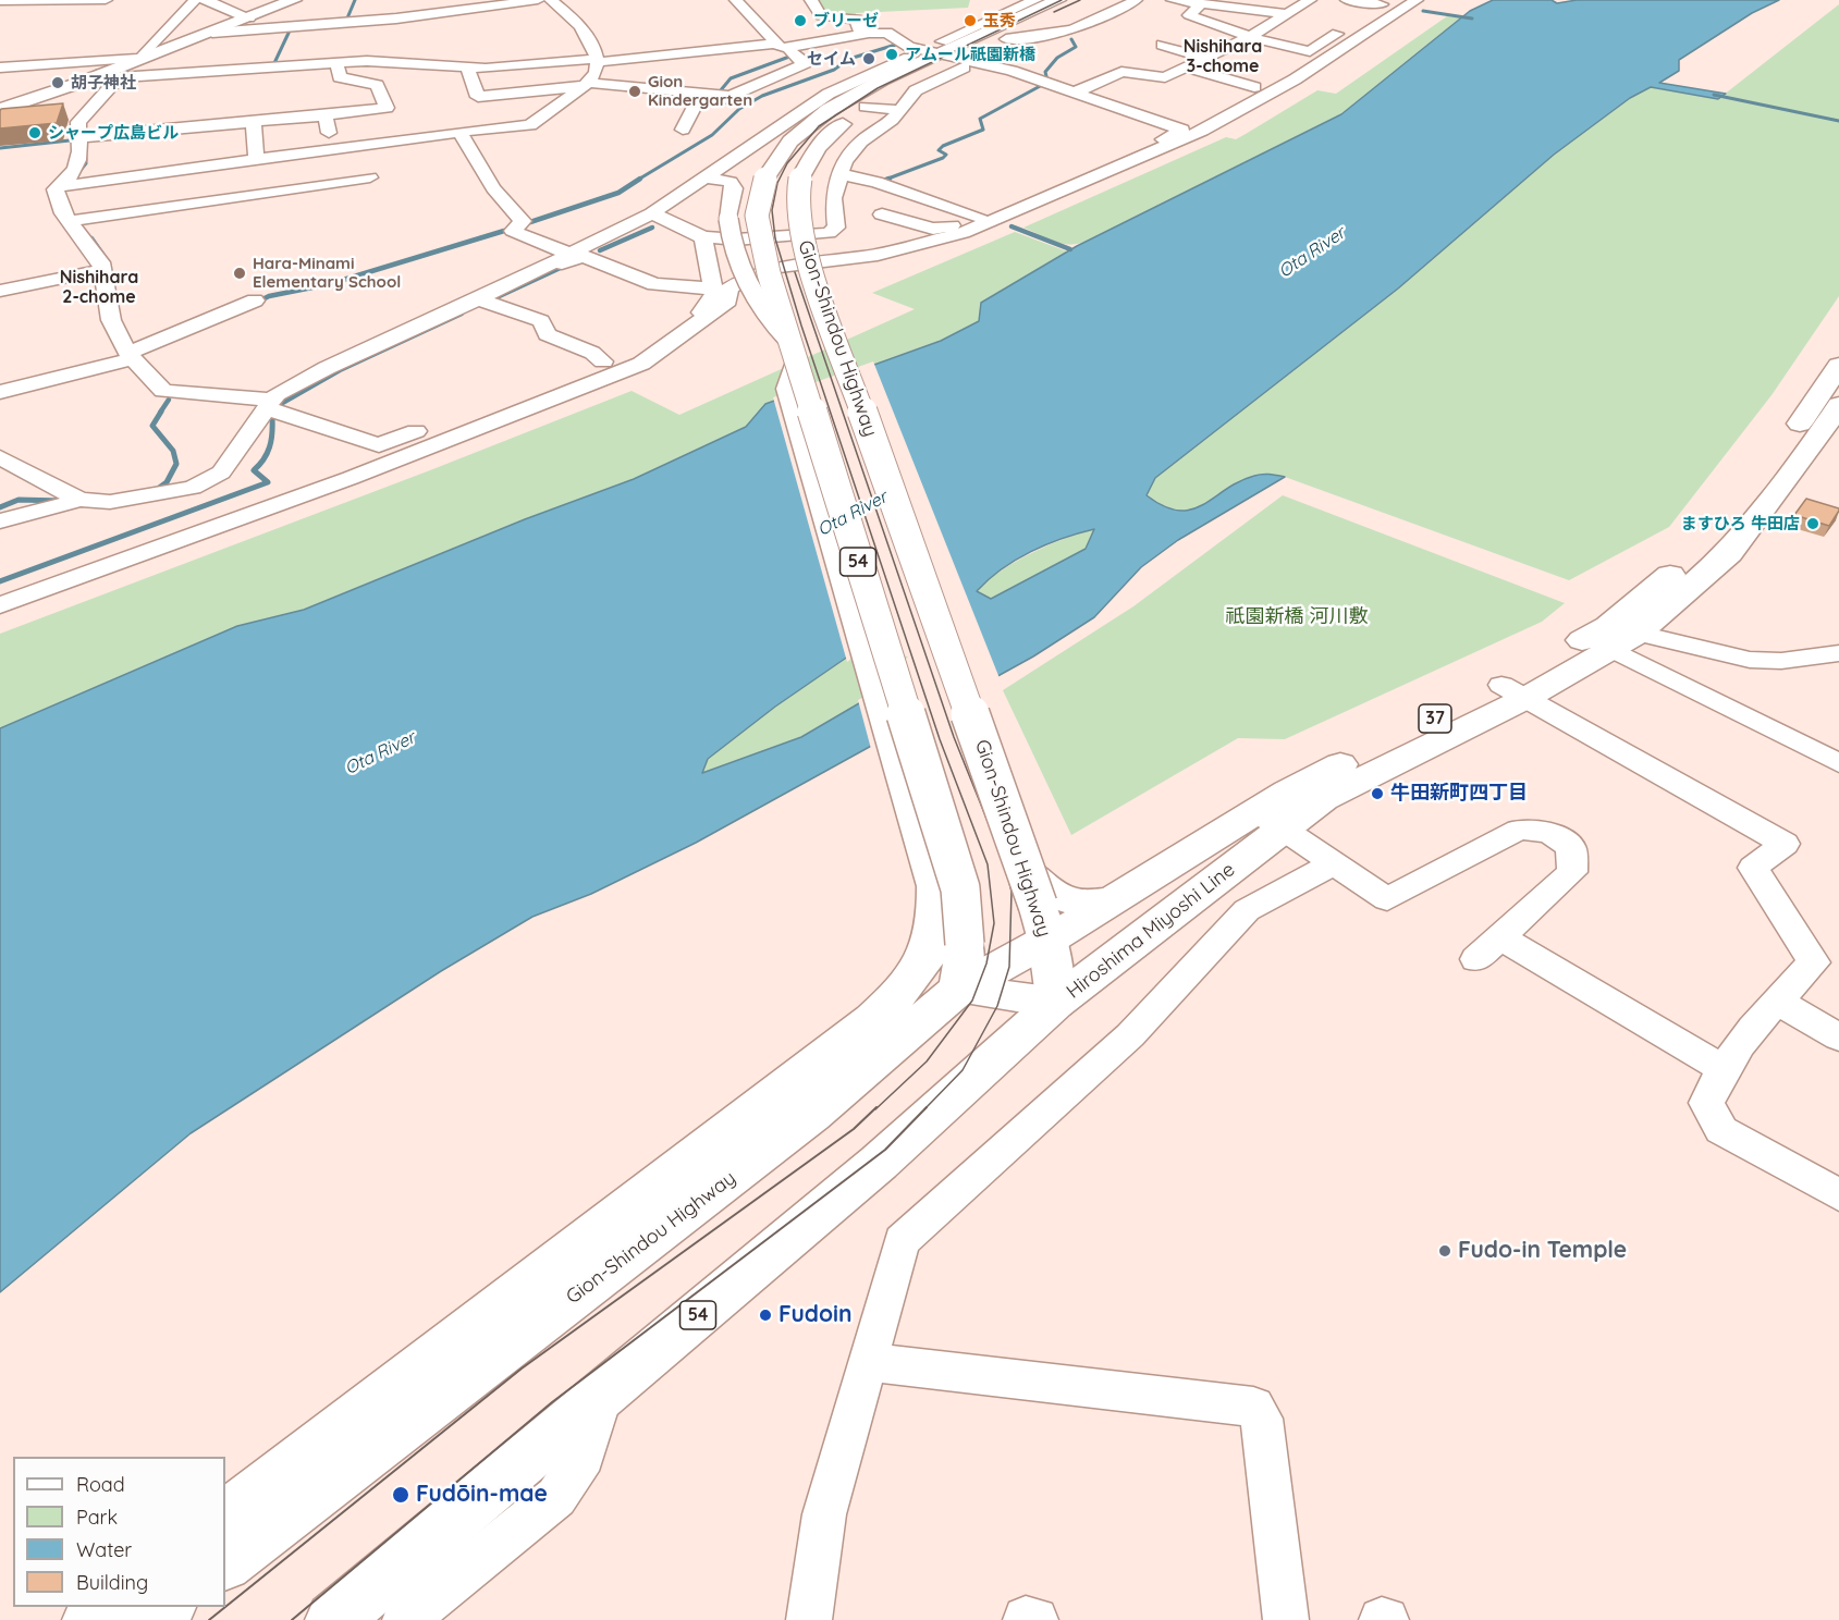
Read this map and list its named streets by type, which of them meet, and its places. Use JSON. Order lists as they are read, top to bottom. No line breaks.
{"streets":{"main road":["Gion-Shindou Highway","54","37","Hiroshima Miyoshi Line"]},"crossings":[["Gion-Shindou Highway","54"],["Gion-Shindou Highway","Hiroshima Miyoshi Line"],["54","Hiroshima Miyoshi Line"]],"districts":["Nishihara 3-chome","Nishihara 2-chome"],"water":["Ota River"],"parks":["祇園新橋 河川敷"],"places":["ブリーゼ","玉秀","アムール祇園新橋","セイム","胡子神社","Gion Kindergarten","シャープ広島ビル","Hara-Minami Elementary School","ますひろ 牛田店","牛田新町四丁目","Fudo-in Temple","Fudoin","Fudōin-mae"],"legend":["Road","Park","Water","Building"]}
